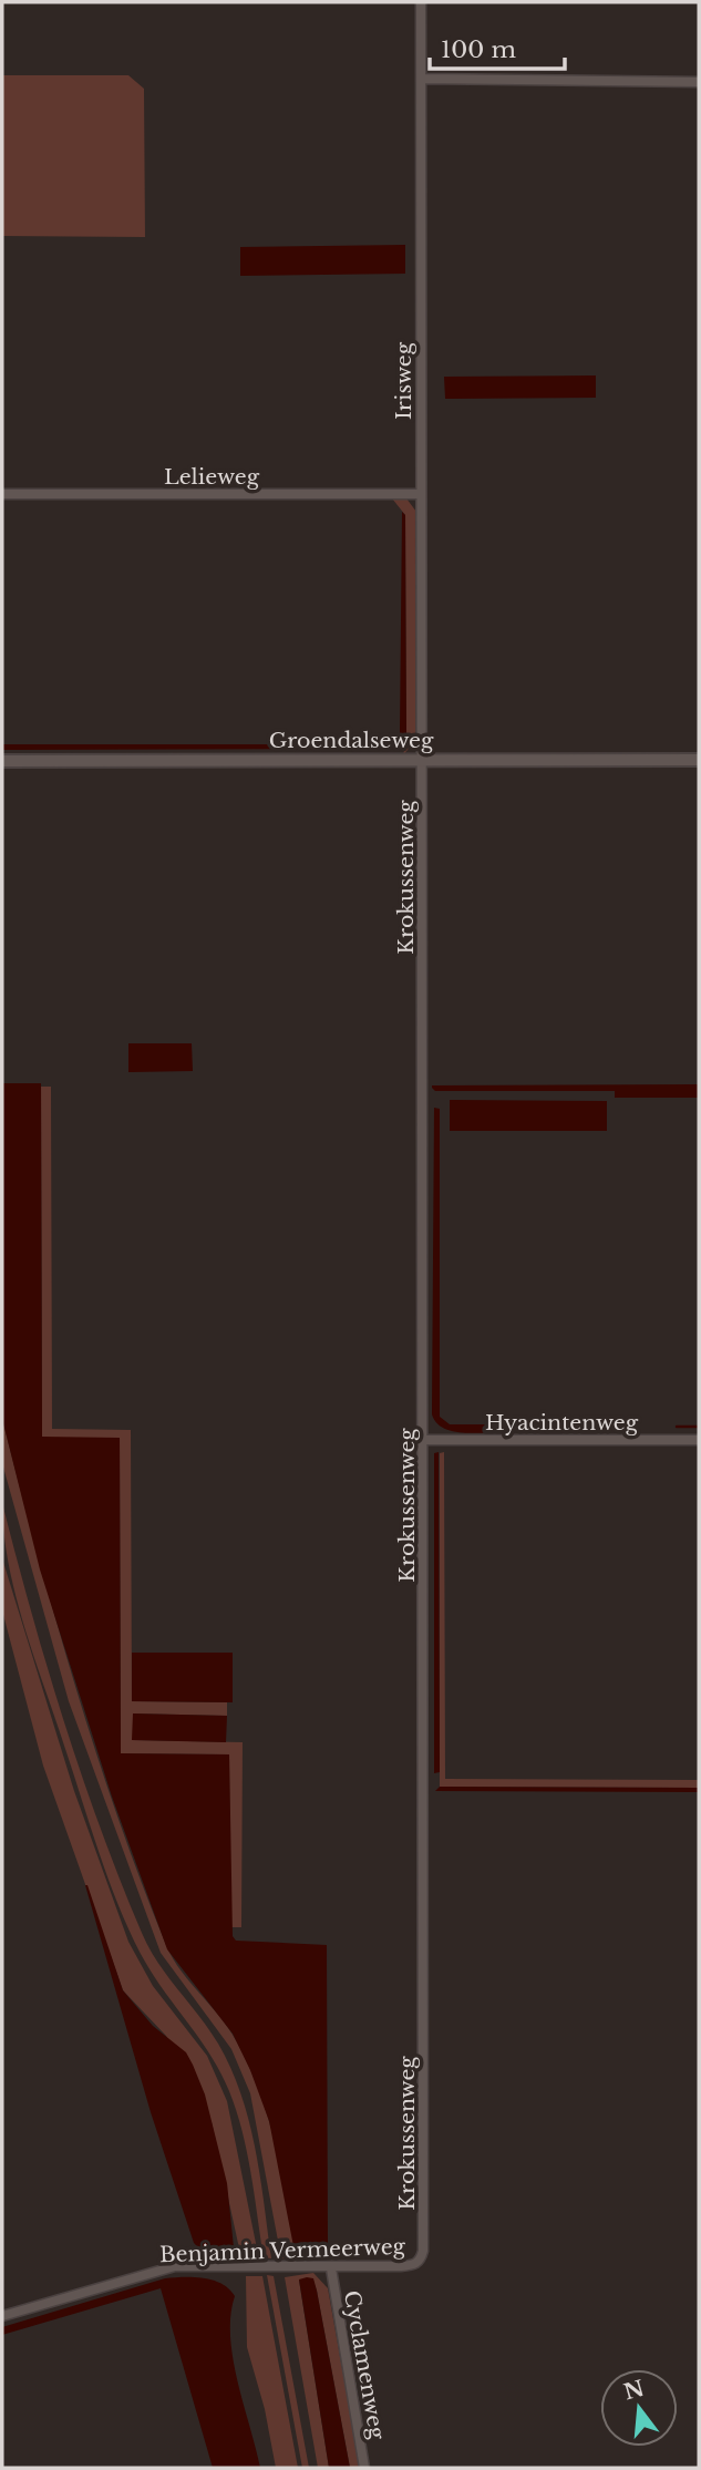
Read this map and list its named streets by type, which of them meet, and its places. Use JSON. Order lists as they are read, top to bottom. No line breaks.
{"streets":{"street":["Irisweg","Lelieweg","Groendalseweg","Krokussenweg","Hyacintenweg","Benjamin Vermeerweg","Cyclamenweg"]},"crossings":[["Irisweg","Lelieweg"],["Irisweg","Groendalseweg"],["Irisweg","Krokussenweg"],["Groendalseweg","Krokussenweg"],["Krokussenweg","Hyacintenweg"],["Krokussenweg","Benjamin Vermeerweg"],["Benjamin Vermeerweg","Cyclamenweg"]],"scale_bar":"100 m","north":"top"}
